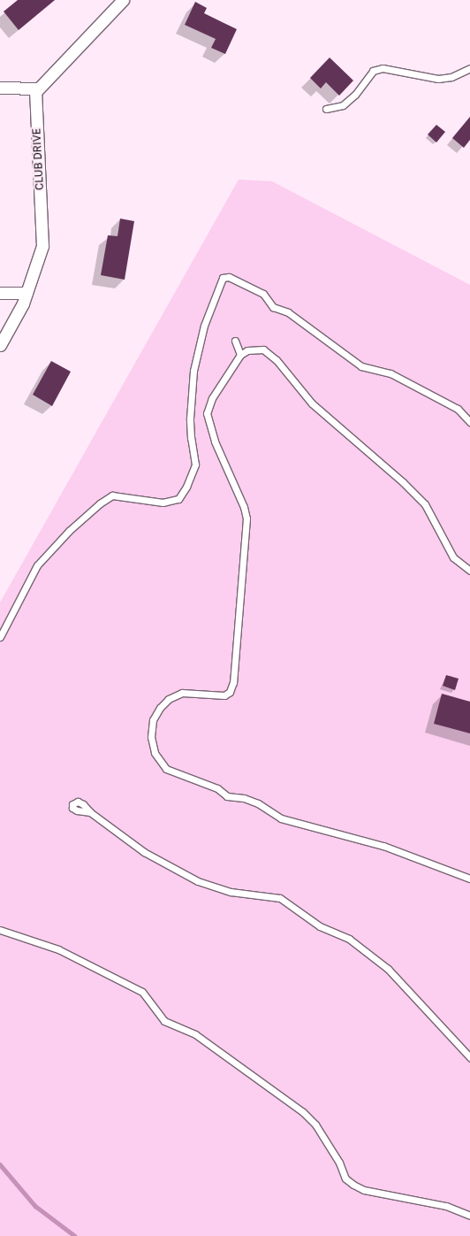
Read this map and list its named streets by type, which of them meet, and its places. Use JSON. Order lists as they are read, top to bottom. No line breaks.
{"streets":{"street":["CLUB DRIVE"]}}
